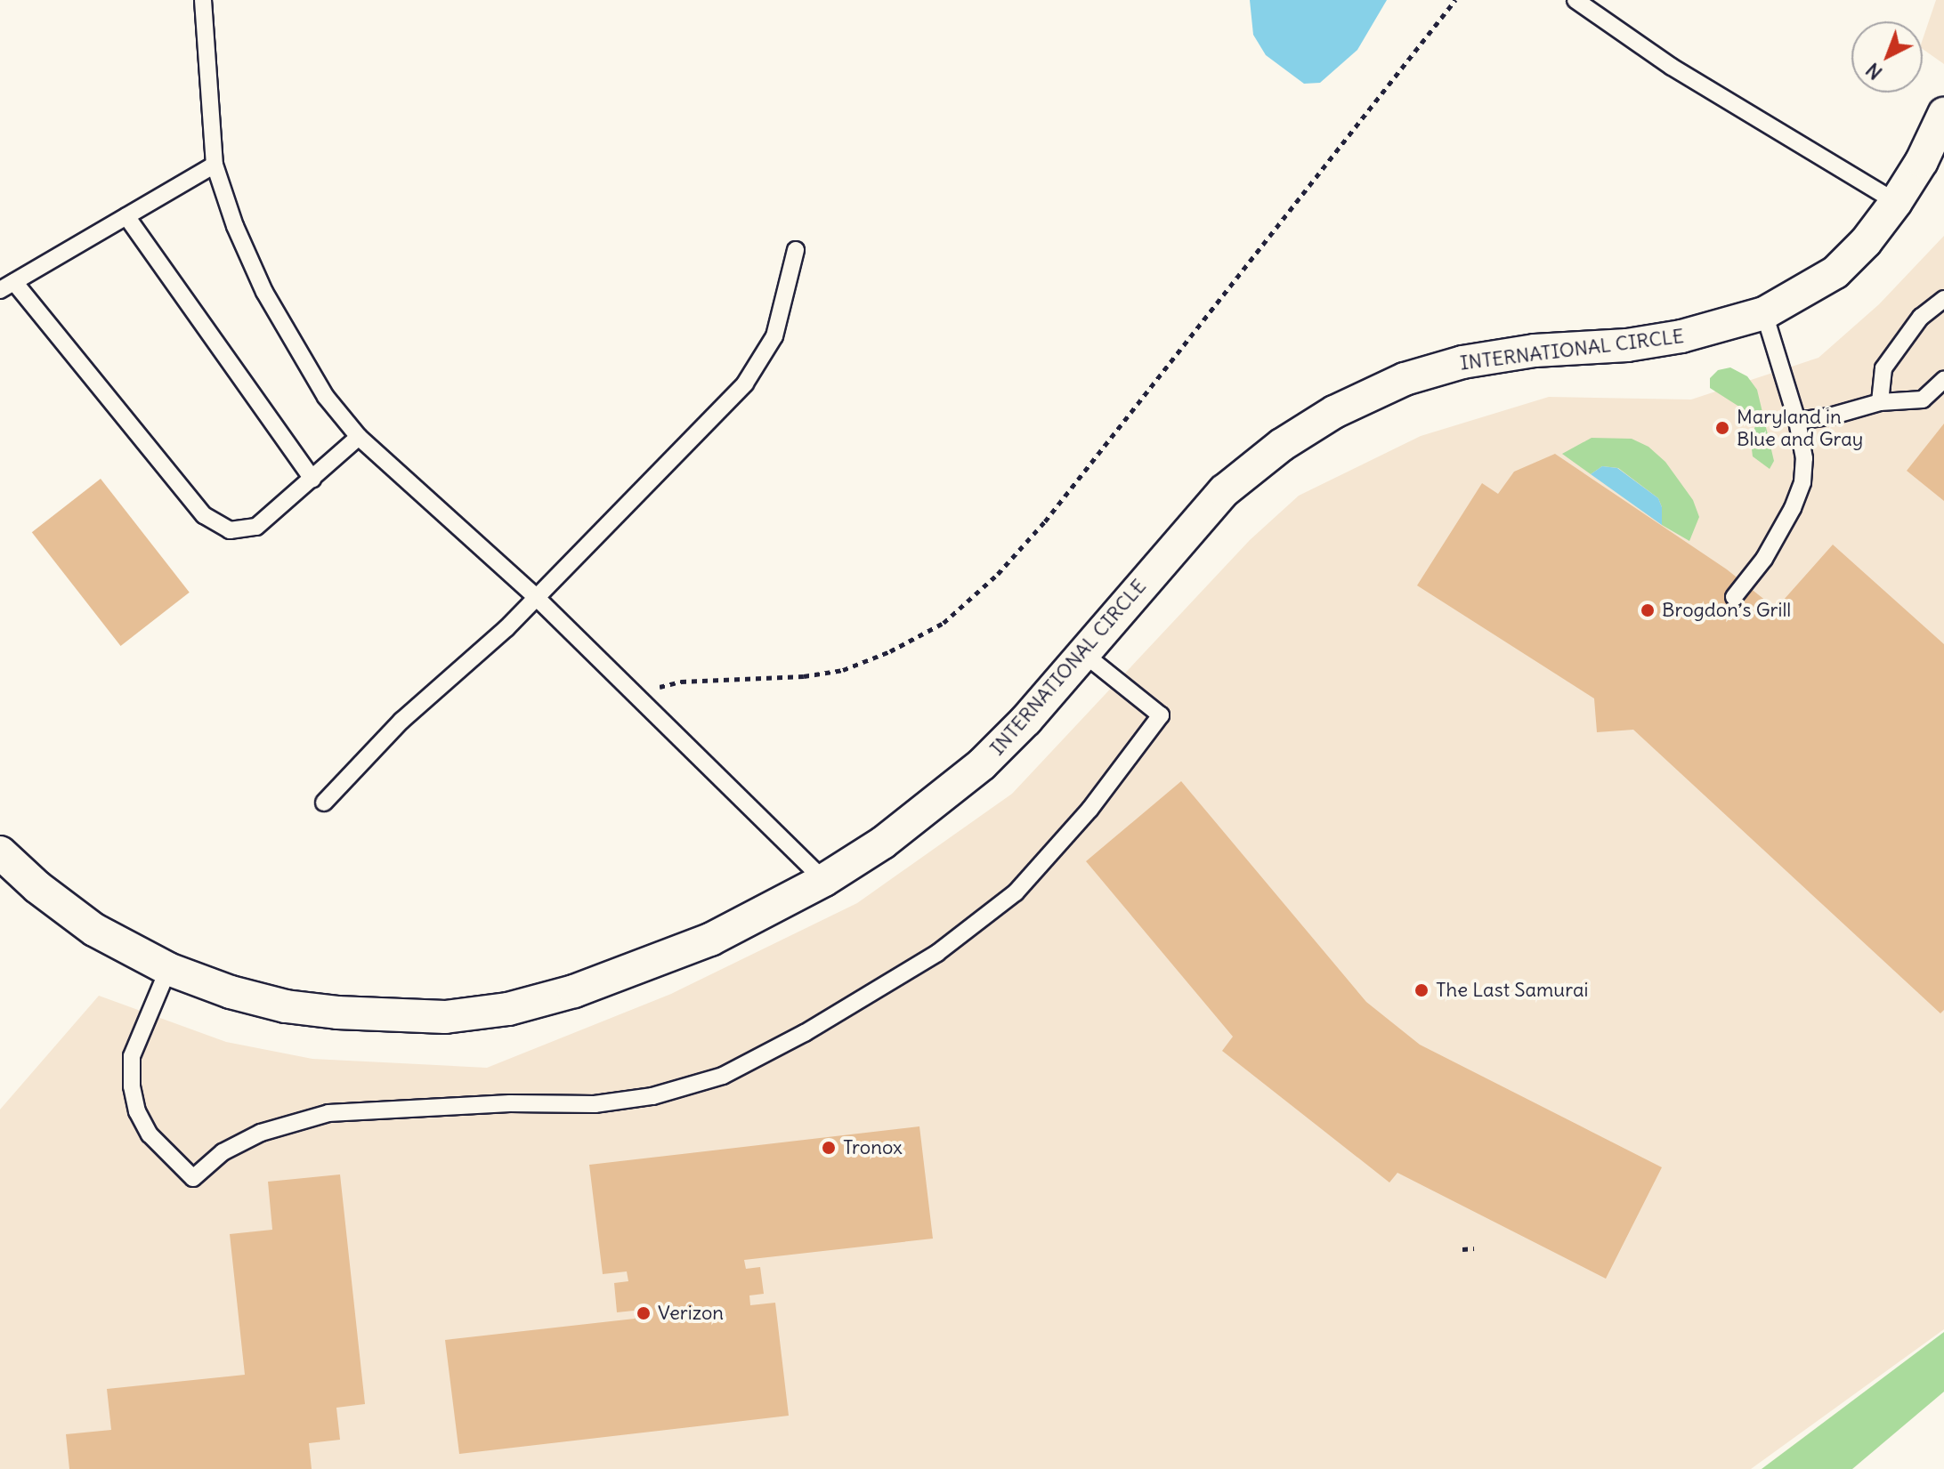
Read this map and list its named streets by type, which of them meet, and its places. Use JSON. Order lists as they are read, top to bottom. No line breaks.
{"streets":{"street":["INTERNATIONAL CIRCLE"]},"places":["Maryland in Blue and Gray","Brogdon’s Grill","The Last Samurai","Tronox","Verizon"],"north":"bottom left"}
